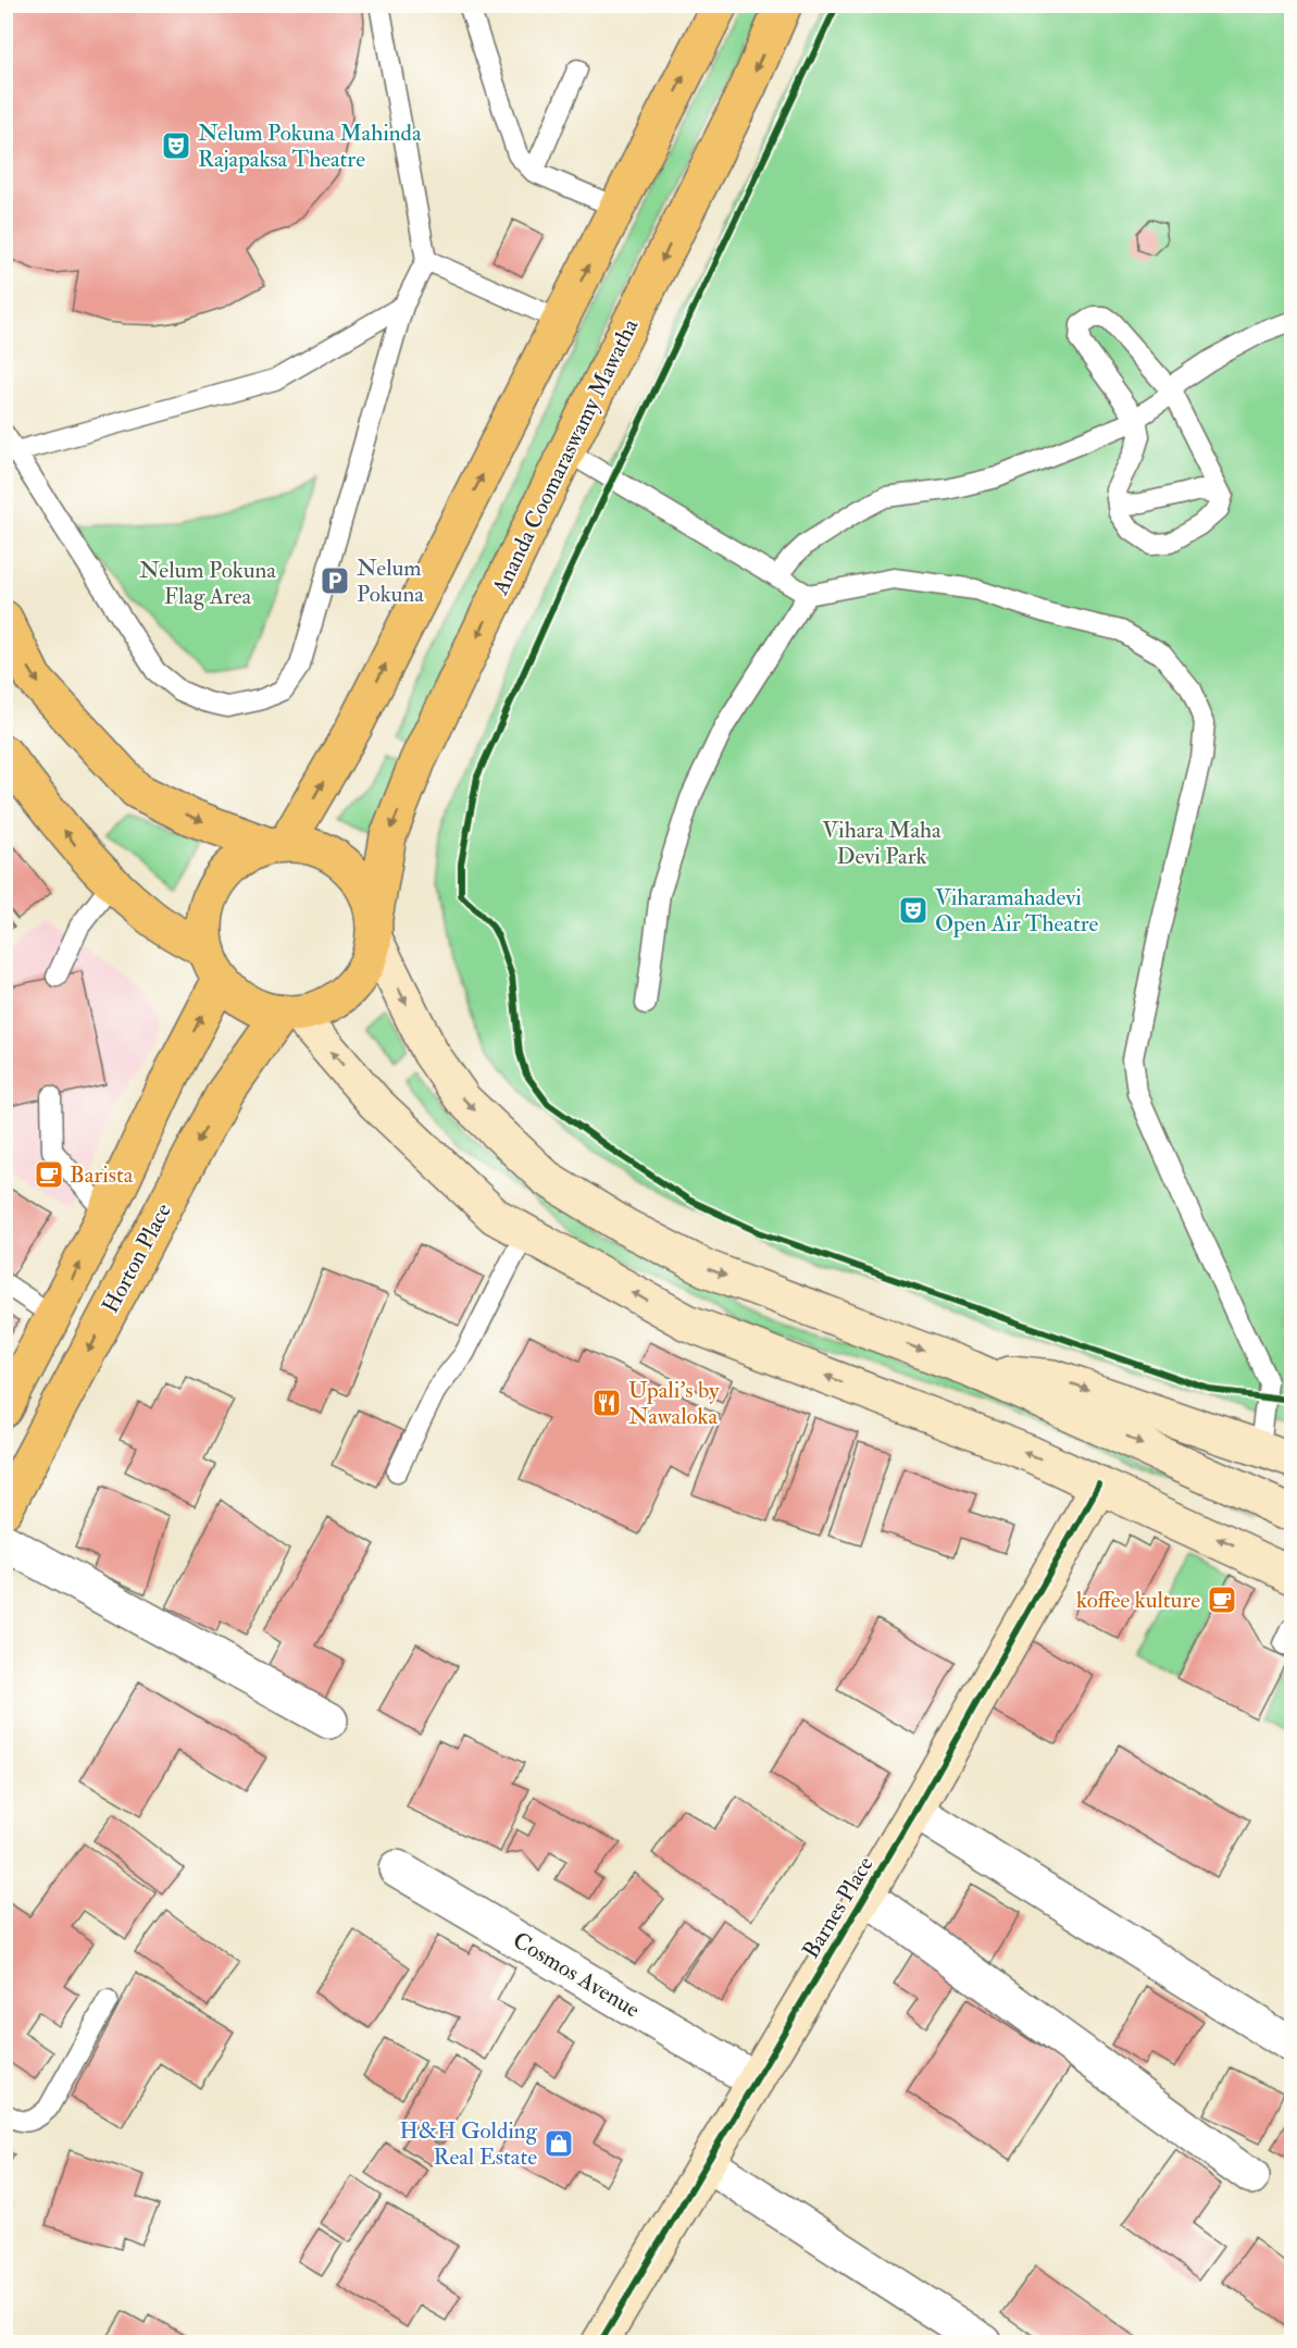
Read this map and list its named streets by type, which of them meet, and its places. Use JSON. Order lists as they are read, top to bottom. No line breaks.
{"streets":{"main road":["Ananda Coomaraswamy Mawatha","Horton Place","Barnes Place"],"street":["Cosmos Avenue"]},"crossings":[["Ananda Coomaraswamy Mawatha","Horton Place"],["Barnes Place","Cosmos Avenue"]],"parks":["Nelum Pokuna Flag Area","Vihara Maha Devi Park"],"places":{"theatre":["Nelum Pokuna Mahinda Rajapaksa Theatre","Viharamahadevi Open Air Theatre"],"parking":["Nelum Pokuna"],"cafe":["Barista","koffee kulture"],"restaurant":["Upali's by Nawaloka"],"shop":["H&H Golding Real Estate"]}}
